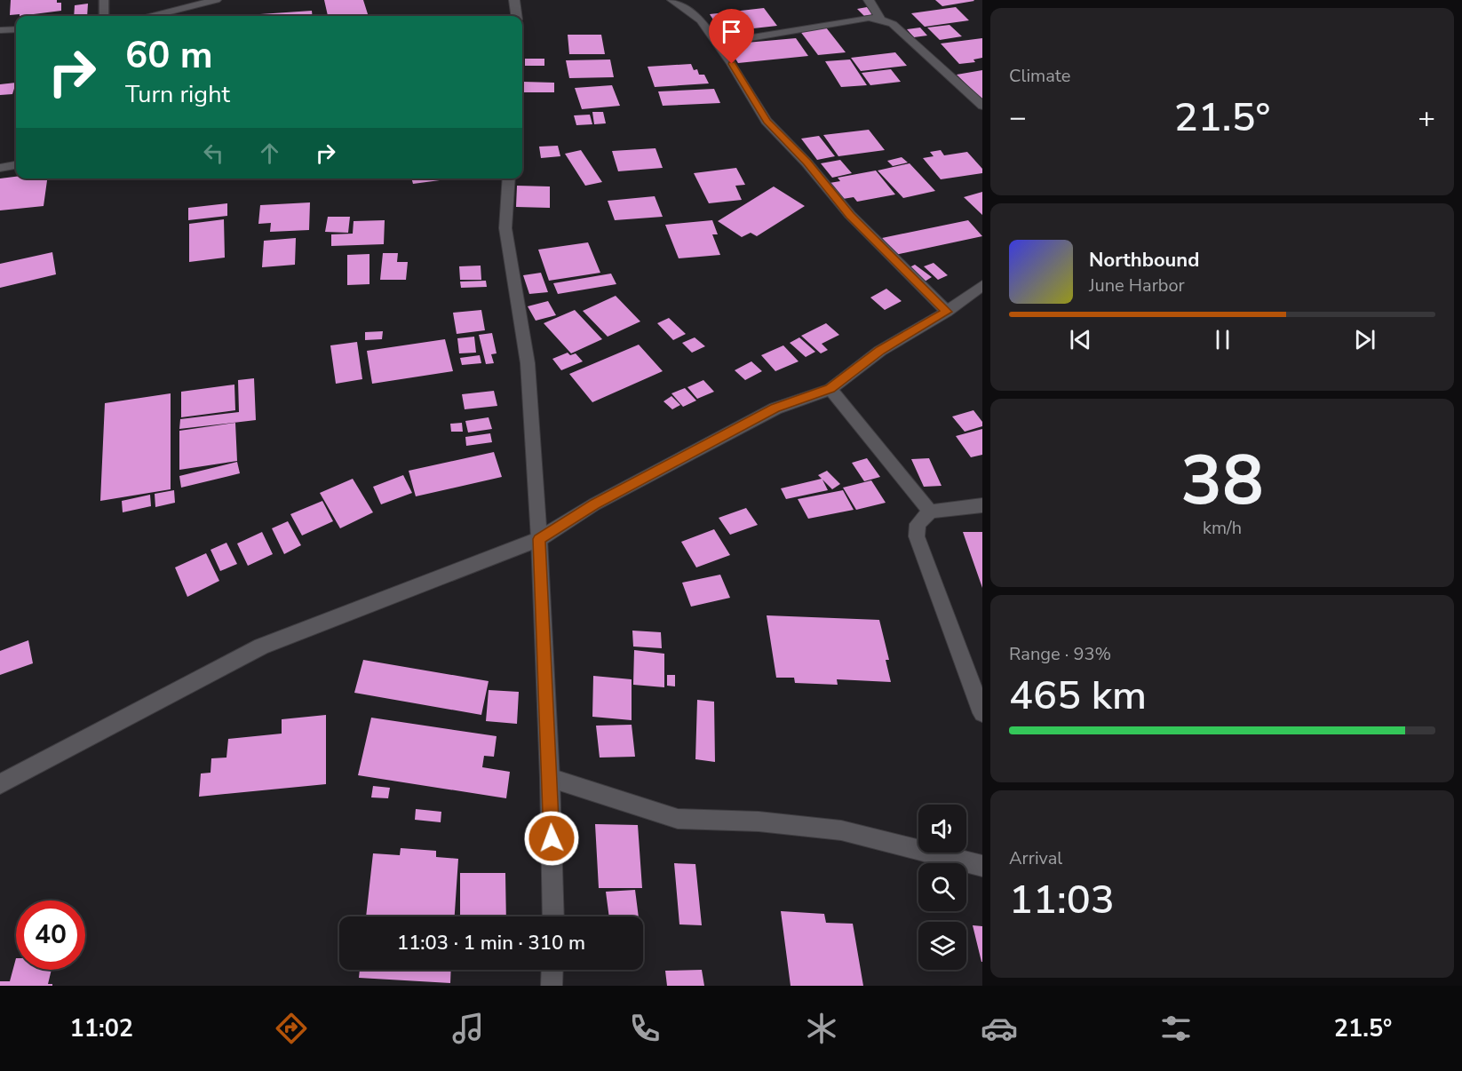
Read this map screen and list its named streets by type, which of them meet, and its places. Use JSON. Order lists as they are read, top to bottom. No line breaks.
{"page":{"tile":["Climate",["38","km/h"],["Range · 93%","465 km"],["Arrival","11:03"]],"turn":["60 m","Turn right"],"heat":["−","21.5°","+"],"song":["Northbound","June Harbor"],"limit":"40","trip":"11:03 · 1 min · 310 m","tabs":["11:02","21.5°"]}}
